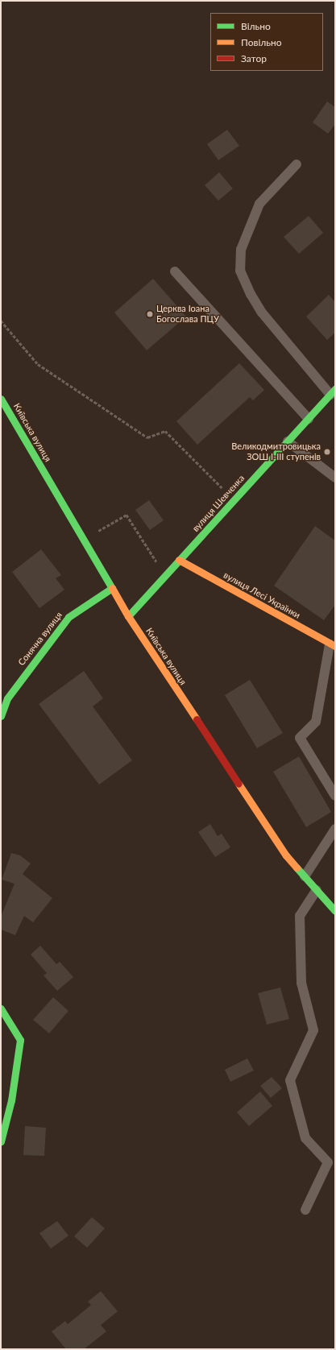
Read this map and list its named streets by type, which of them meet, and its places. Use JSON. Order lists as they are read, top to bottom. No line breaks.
{"streets":{"street":["Київська вулиця","вулиця Шевченка","вулиця Лесі Українки","Сонячна вулиця"]},"crossings":[["Київська вулиця","вулиця Шевченка"],["Київська вулиця","Сонячна вулиця"],["вулиця Шевченка","вулиця Лесі Українки"]],"places":["Церква Іоана Богослава ПЦУ","Великодмитровицька ЗОШ І-ІІІ ступенів"],"legend":["Вільно","Повільно","Затор"]}
